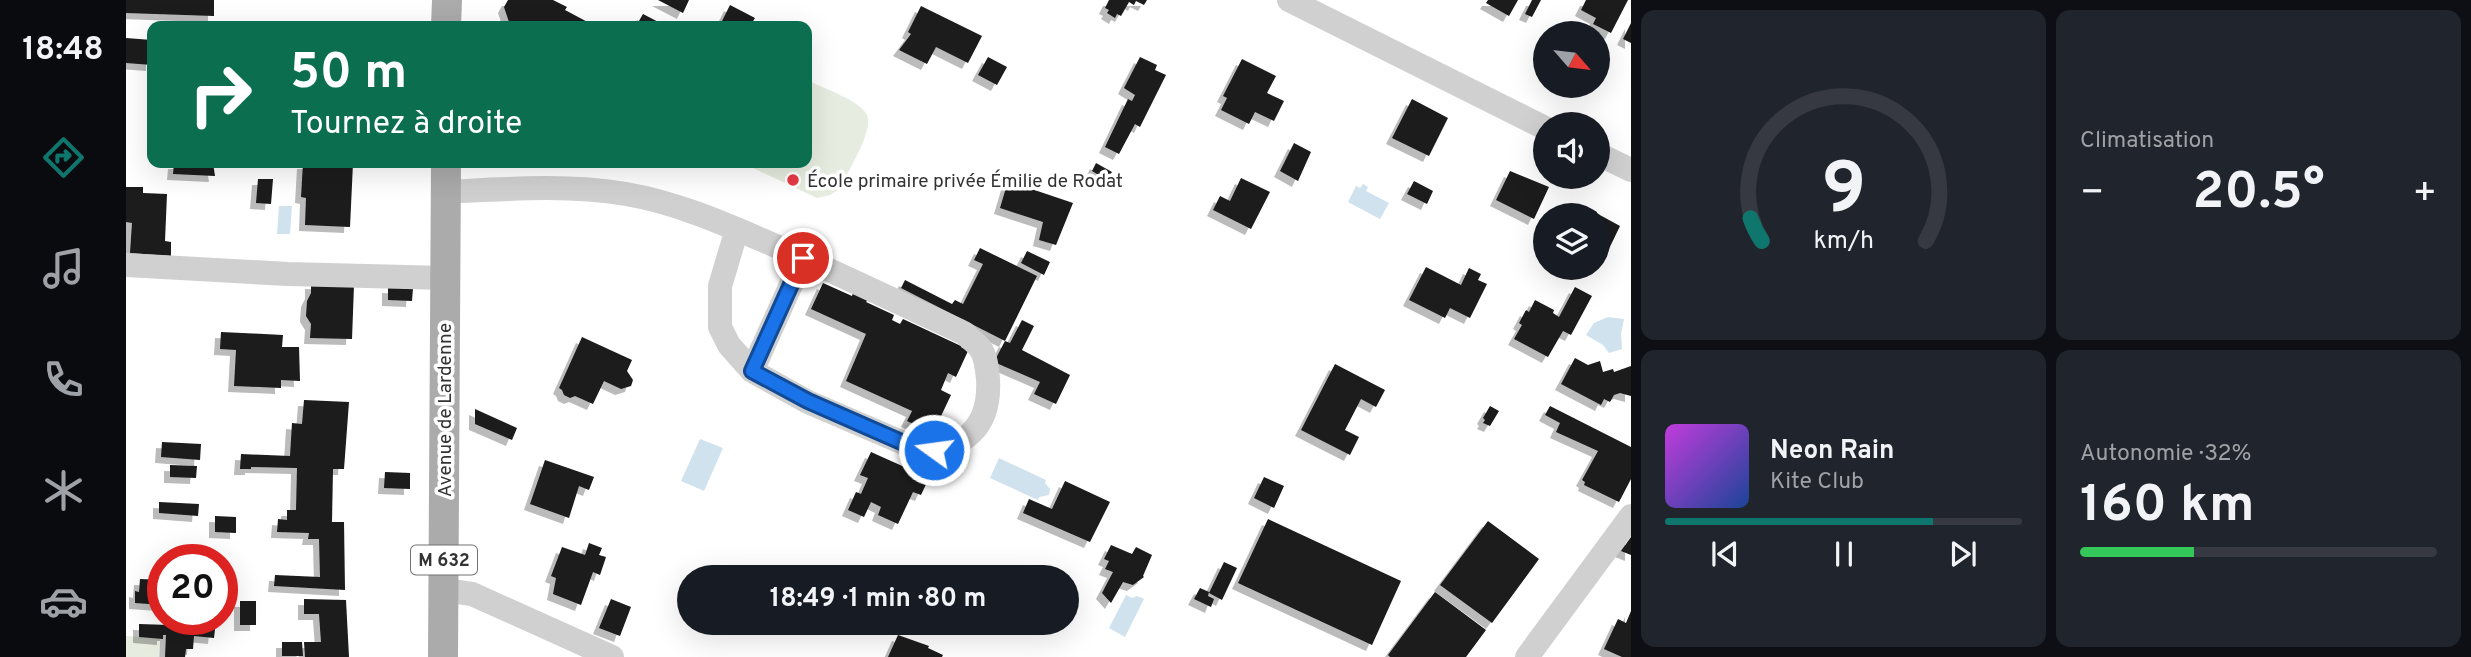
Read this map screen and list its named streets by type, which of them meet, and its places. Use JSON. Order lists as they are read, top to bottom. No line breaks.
{"streets":{"main road":["Avenue de Lardenne","M 632"]},"places":["École primaire privée Émilie de Rodat"],"north":"bottom right","page":{"tabs":"18:48","tile":["Climatisation",["Autonomie · 32%","160 km"]],"turn":["50 m","Tournez à droite"],"heat":["−","20.5°","+"],"song":["Neon Rain","Kite Club"],"limit":"20","trip":"18:49 · 1 min · 80 m","gauge":["9","km/h"]}}
